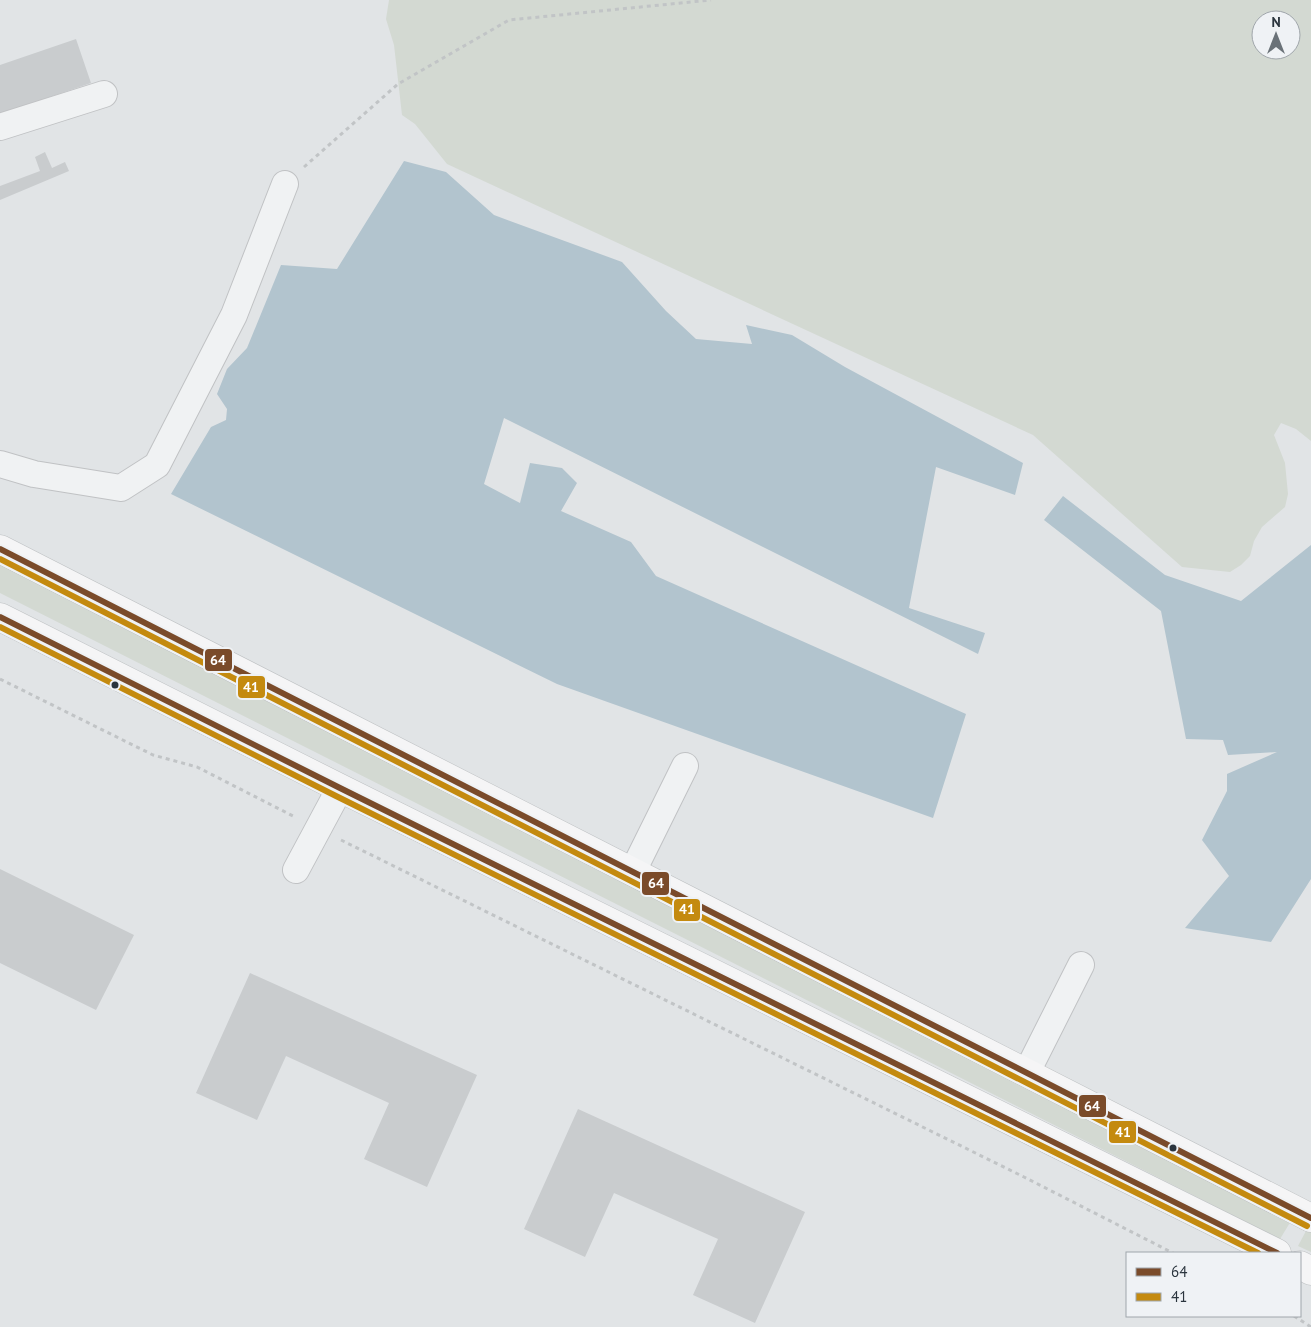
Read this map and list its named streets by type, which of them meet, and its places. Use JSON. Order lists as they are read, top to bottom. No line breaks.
{"lines":["transit line 64","transit line 41"],"legend":["64","41"],"north":"top"}
